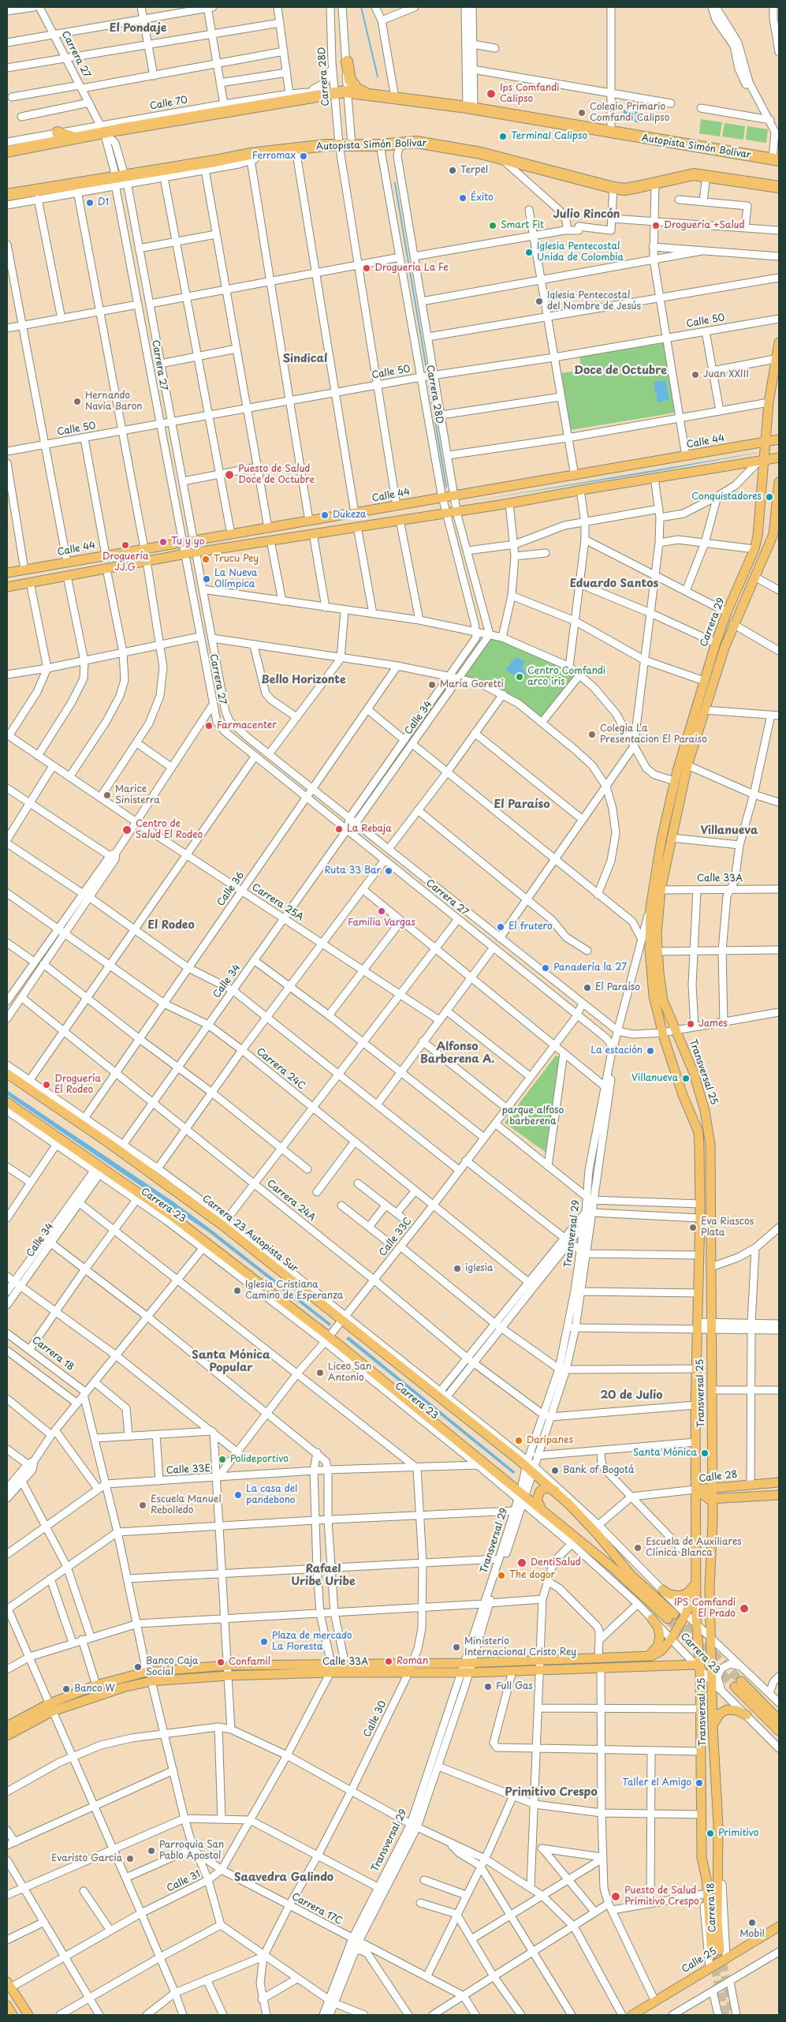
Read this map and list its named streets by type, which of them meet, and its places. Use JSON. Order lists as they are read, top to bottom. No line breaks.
{"streets":{"highway":["Autopista Simón Bolívar"],"main road":["Calle 44","Carrera 29","Calle 33A","Transversal 25","Carrera 23","Carrera 23 Autopista Sur","Carrera 18","Calle 28","Calle 25"],"street":["Carrera 27","Carrera 28D","Calle 70","Calle 50","Calle 34","Calle 36","Carrera 25A","Carrera 24C","Carrera 24A","Transversal 29","Calle 33C","Calle 33E","Calle 30","Calle 31","Carrera 17C"]},"crossings":[["Carrera 27","Calle 70"],["Carrera 27","Autopista Simón Bolívar"],["Carrera 27","Calle 50"],["Carrera 27","Calle 44"],["Carrera 27","Calle 34"],["Carrera 27","Calle 36"],["Carrera 27","Transversal 29"],["Carrera 27","Calle 33C"],["Carrera 28D","Calle 70"],["Carrera 28D","Autopista Simón Bolívar"],["Carrera 28D","Calle 50"],["Carrera 28D","Calle 44"],["Carrera 28D","Calle 34"],["Calle 70","Autopista Simón Bolívar"],["Calle 44","Carrera 29"],["Carrera 29","Calle 33A"],["Carrera 29","Transversal 25"],["Carrera 29","Transversal 29"],["Calle 34","Carrera 25A"],["Calle 34","Carrera 24C"],["Calle 34","Carrera 24A"],["Calle 34","Carrera 23"],["Calle 33A","Transversal 25"],["Calle 33A","Carrera 23"],["Calle 33A","Transversal 29"],["Calle 33A","Calle 30"],["Calle 33A","Calle 31"],["Calle 36","Carrera 25A"],["Calle 36","Carrera 24C"],["Calle 36","Carrera 24A"],["Calle 36","Carrera 23 Autopista Sur"],["Carrera 24C","Calle 33C"],["Transversal 25","Carrera 23"],["Transversal 25","Transversal 29"],["Transversal 25","Carrera 18"],["Transversal 25","Calle 28"],["Carrera 24A","Transversal 29"],["Carrera 24A","Calle 33C"],["Carrera 23","Carrera 23 Autopista Sur"],["Carrera 23","Transversal 29"],["Carrera 23","Calle 33C"],["Carrera 23","Calle 33E"],["Carrera 23 Autopista Sur","Transversal 29"],["Carrera 23 Autopista Sur","Calle 33C"],["Transversal 29","Carrera 17C"],["Calle 33C","Calle 33E"],["Carrera 18","Calle 25"],["Calle 33E","Calle 30"],["Calle 30","Carrera 17C"],["Calle 31","Carrera 17C"]],"districts":["El Pondaje","Julio Rincón","Sindical","Doce de Octubre","Eduardo Santos","Bello Horizonte","El Paraíso","Villanueva","El Rodeo","Alfonso Barberena A.","Santa Mónica Popular","20 de Julio","Rafael Uribe Uribe","Primitivo Crespo","Saavedra Galindo"],"parks":["parque alfoso barberena"],"places":["Ips Comfandi Calipso","Colegio Primario Comfandi Calipso","Terminal Calipso","Ferromax","Terpel","Éxito","D1","Smart Fit","Droguería +Salud","Iglesia Pentecostal Unida de Colombia","Droguería La Fe","Iglesia Pentecostal del Nombre de Jesús","Juan XXIII","Hernando Navia Baron","Puesto de Salud Doce de Octubre","Conquistadores","Dukeza","Tu y yo","Droguería JJ.G","Trucu Pey","La Nueva Olímpica","Centro Comfandi arco iris","María Goretti","Farmacenter","Colegia La Presentacion El Paraiso","Marice Sinisterra","La Rebaja","Centro de Salud El Rodeo","Ruta 33 Bar","Familia Vargas","El frutero","Panadería la 27","El Paraíso","James","La estación","Villanueva","Droguería El Rodeo","Eva Riascos Plata","iglesia","Iglesia Cristiana Camino de Esperanza","Liceo San Antonio","Daripanes","Santa Mónica","Polideportivo","Bank of Bogotá","La casa del pandebono","Escuela Manuel Rebolledo","Escuela de Auxiliares Clínica Blanca","DentiSalud","The dogor","IPS Comfandi El Prado","Plaza de mercado La Floresta","Ministerio Internacional Cristo Rey","Roman","Confamil","Banco Caja Social","Full Gas","Banco W","Taller el Amigo","Primitivo","Parroquia San Pablo Apostol","Evaristo Garcia","Puesto de Salud Primitivo Crespo","Mobil"]}
